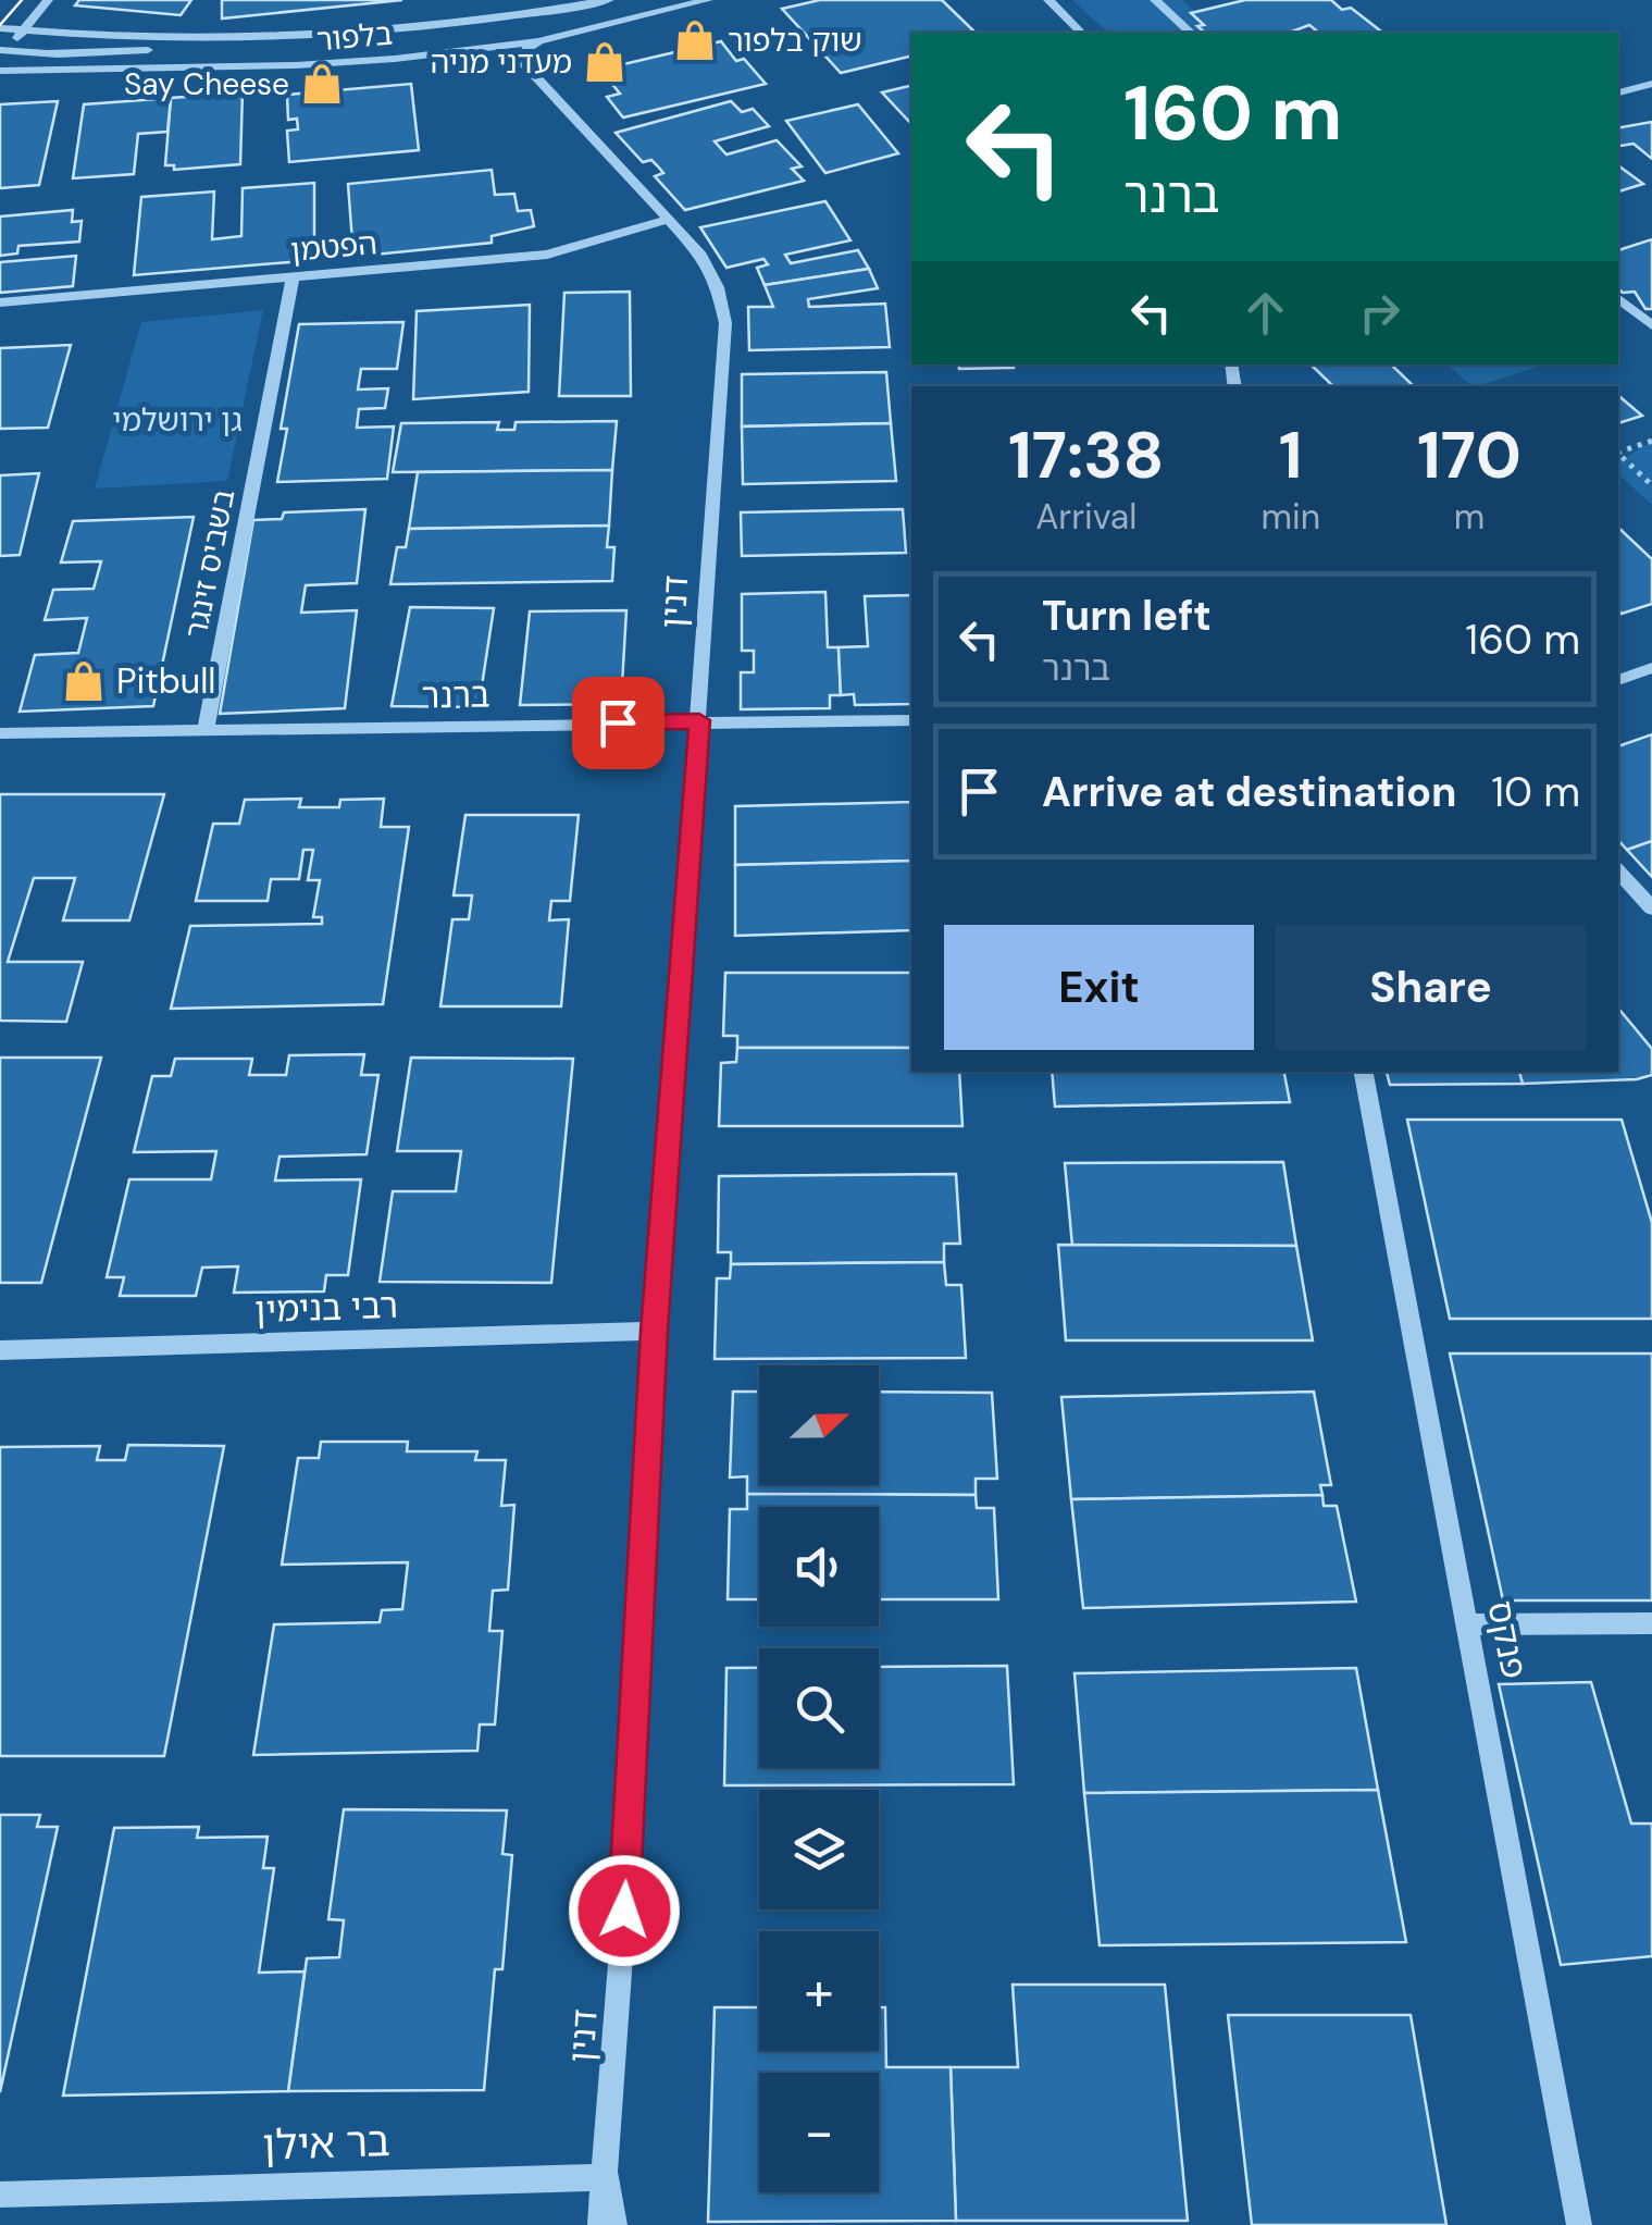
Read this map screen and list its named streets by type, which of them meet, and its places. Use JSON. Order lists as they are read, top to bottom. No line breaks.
{"streets":{"street":["בלפור","הפטמן","בשביס זינגר","דנין","ברנר","רבי בנימין","פנקס","בר אילן"]},"crossings":[["בלפור","דנין"],["הפטמן","בשביס זינגר"],["הפטמן","דנין"],["בשביס זינגר","ברנר"],["דנין","ברנר"],["דנין","רבי בנימין"],["דנין","בר אילן"]],"parks":["גן ירושלמי"],"places":{"shop":["שוק בלפור","מעדני מניה","Say Cheese","Pitbull"]},"north":"right","page":{"turn":["160 m","ברנר"],"eta":["17:38","Arrival","1","min","170","m"],"list":[{"name":"Turn left","note":"ברנר","value":"160 m"},{"name":"Arrive at destination","value":"10 m"}],"buttons":["Exit","Share"],"map_buttons":["+","−"]}}
